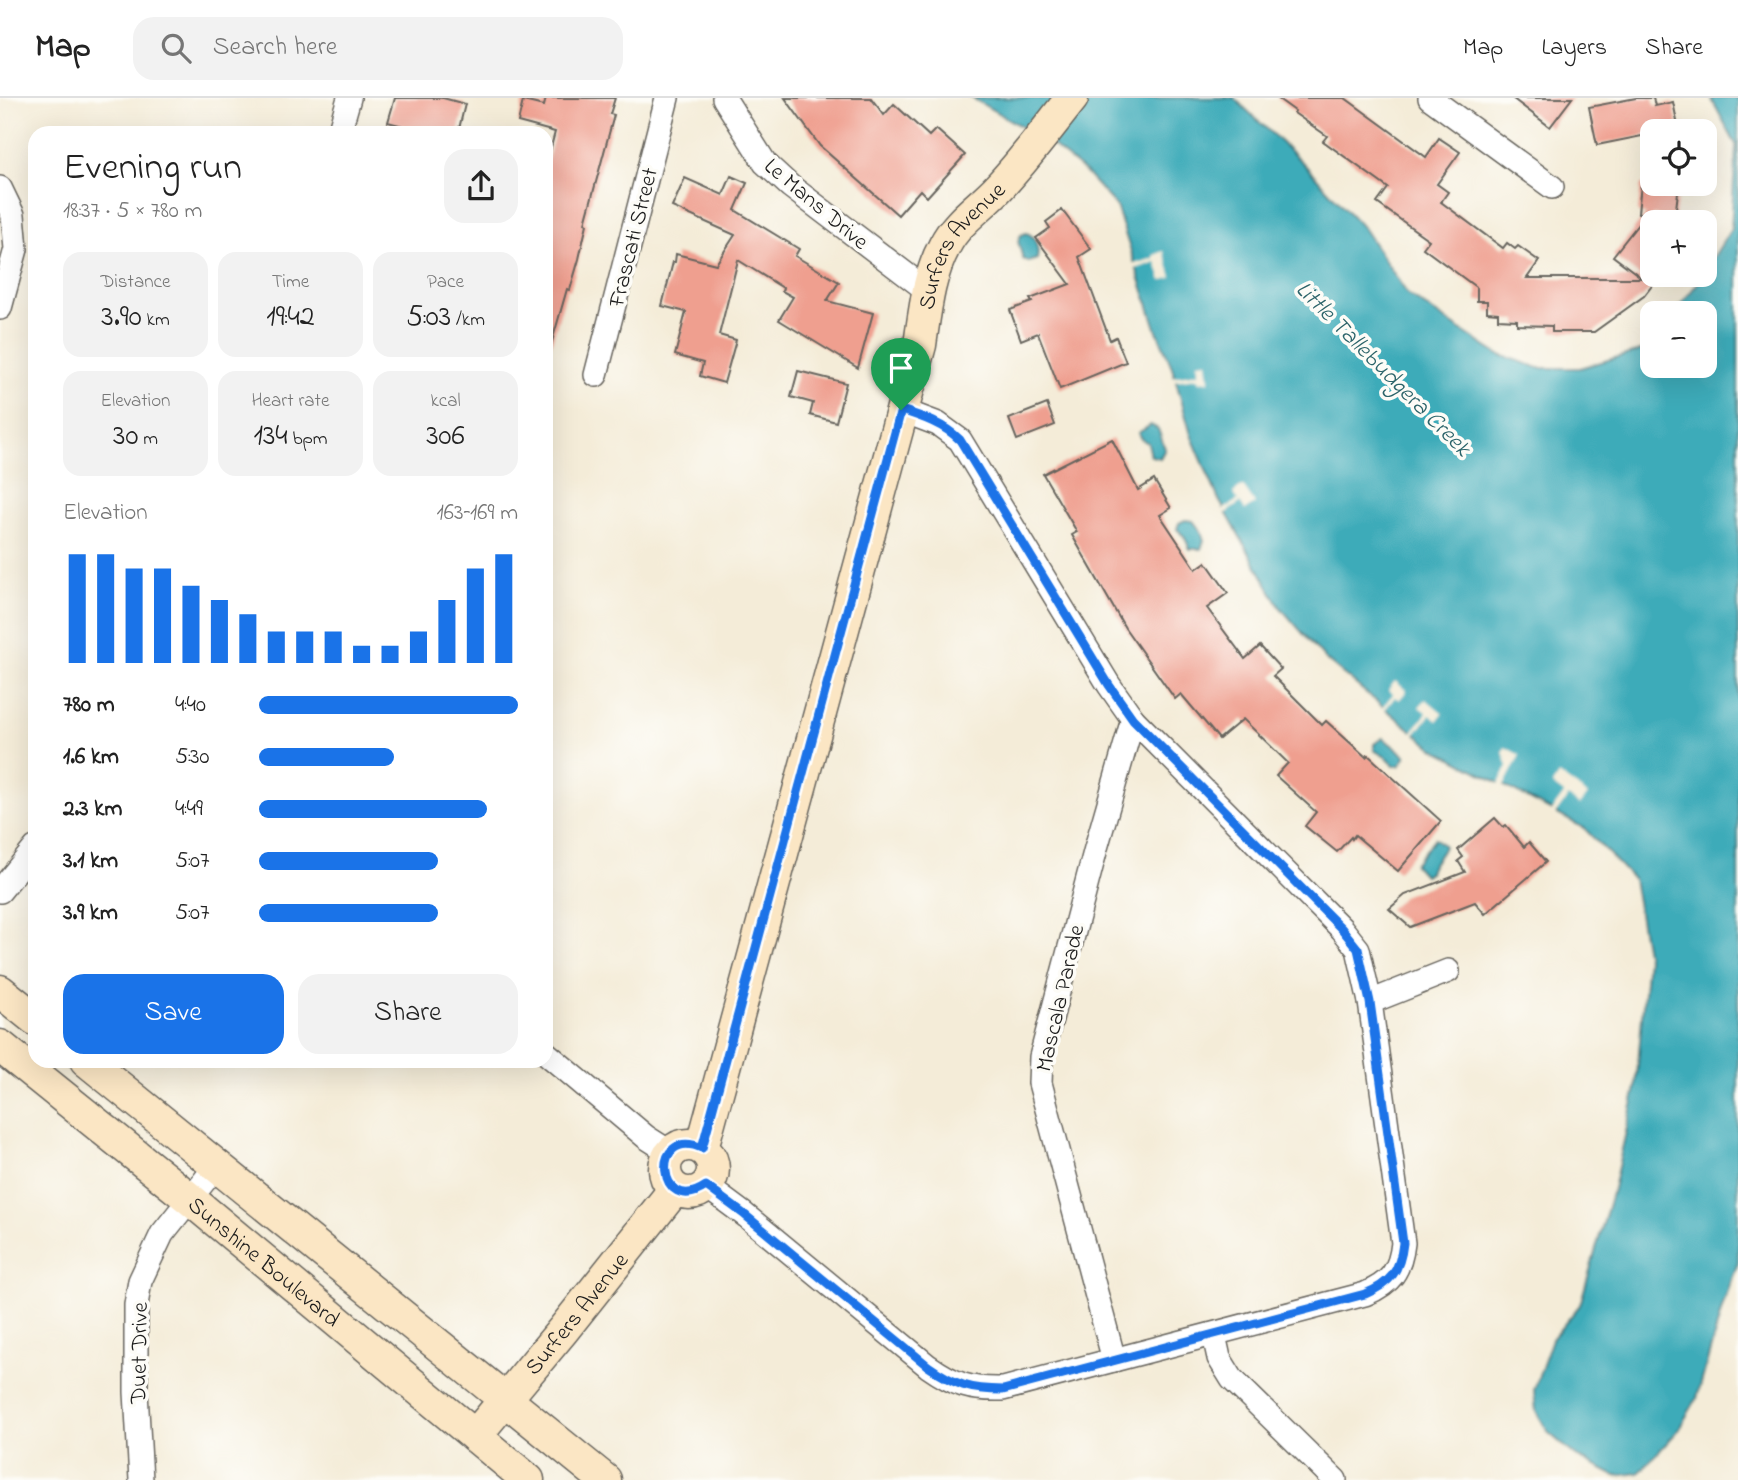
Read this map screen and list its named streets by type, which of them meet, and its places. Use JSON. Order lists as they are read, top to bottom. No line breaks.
{"streets":{"street":["Le Mans Drive","Frascati Street","Surfers Avenue","Mascala Parade","Sunshine Boulevard","Duet Drive"]},"crossings":[["Le Mans Drive","Surfers Avenue"],["Surfers Avenue","Sunshine Boulevard"],["Sunshine Boulevard","Duet Drive"]],"water":["Little Tallebudgera Creek"],"page":{"header":"Map","search":"Search here","nav":["Map","Layers","Share"],"map_buttons":["+","−"],"heading":["Evening run","18:37 · 5 × 780 m"],"stats":[["Distance","3.90 km"],["Time","19:42"],["Pace","5:03 /km"],["Elevation","30 m"],["Heart rate","134 bpm"],["kcal","306"]],"chart":["Elevation","163–169 m"],"list":[{"name":"780 m","note":"4:40"},{"name":"1.6 km","note":"5:30"},{"name":"2.3 km","note":"4:49"},{"name":"3.1 km","note":"5:07"},{"name":"3.9 km","note":"5:07"}],"buttons":["Save","Share"]}}
